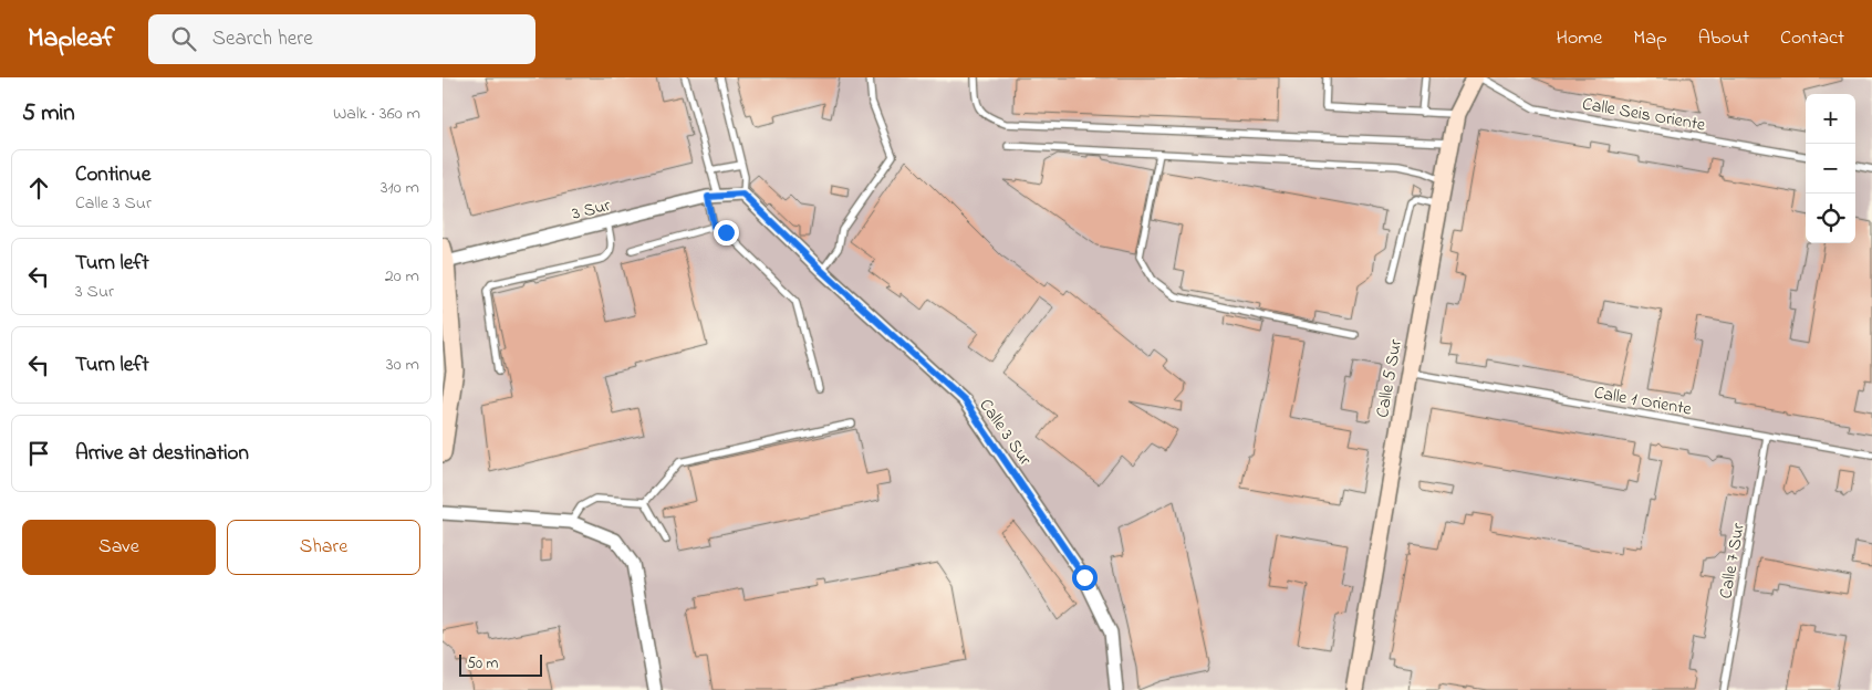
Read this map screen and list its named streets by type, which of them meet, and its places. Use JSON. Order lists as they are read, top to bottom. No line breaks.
{"streets":{"street":["3 Sur","Calle 5 Sur","Calle 3 Sur"],"lane":["Calle Seis Oriente","Calle 1 Oriente","Calle 7 Sur"]},"crossings":[["3 Sur","Calle 3 Sur"],["Calle 5 Sur","Calle 1 Oriente"],["Calle 1 Oriente","Calle 7 Sur"]],"scale_bar":"50 m","page":{"header":"Mapleaf","search":"Search here","nav":["Home","Map","About","Contact"],"heading":["5 min","Walk · 360 m"],"map_buttons":["+","−"],"list":[["Continue","Calle 3 Sur","310 m"],["Turn left","3 Sur","20 m"],["Turn left","30 m"],"Arrive at destination"],"buttons":["Save","Share"],"scale":"50 m"}}
